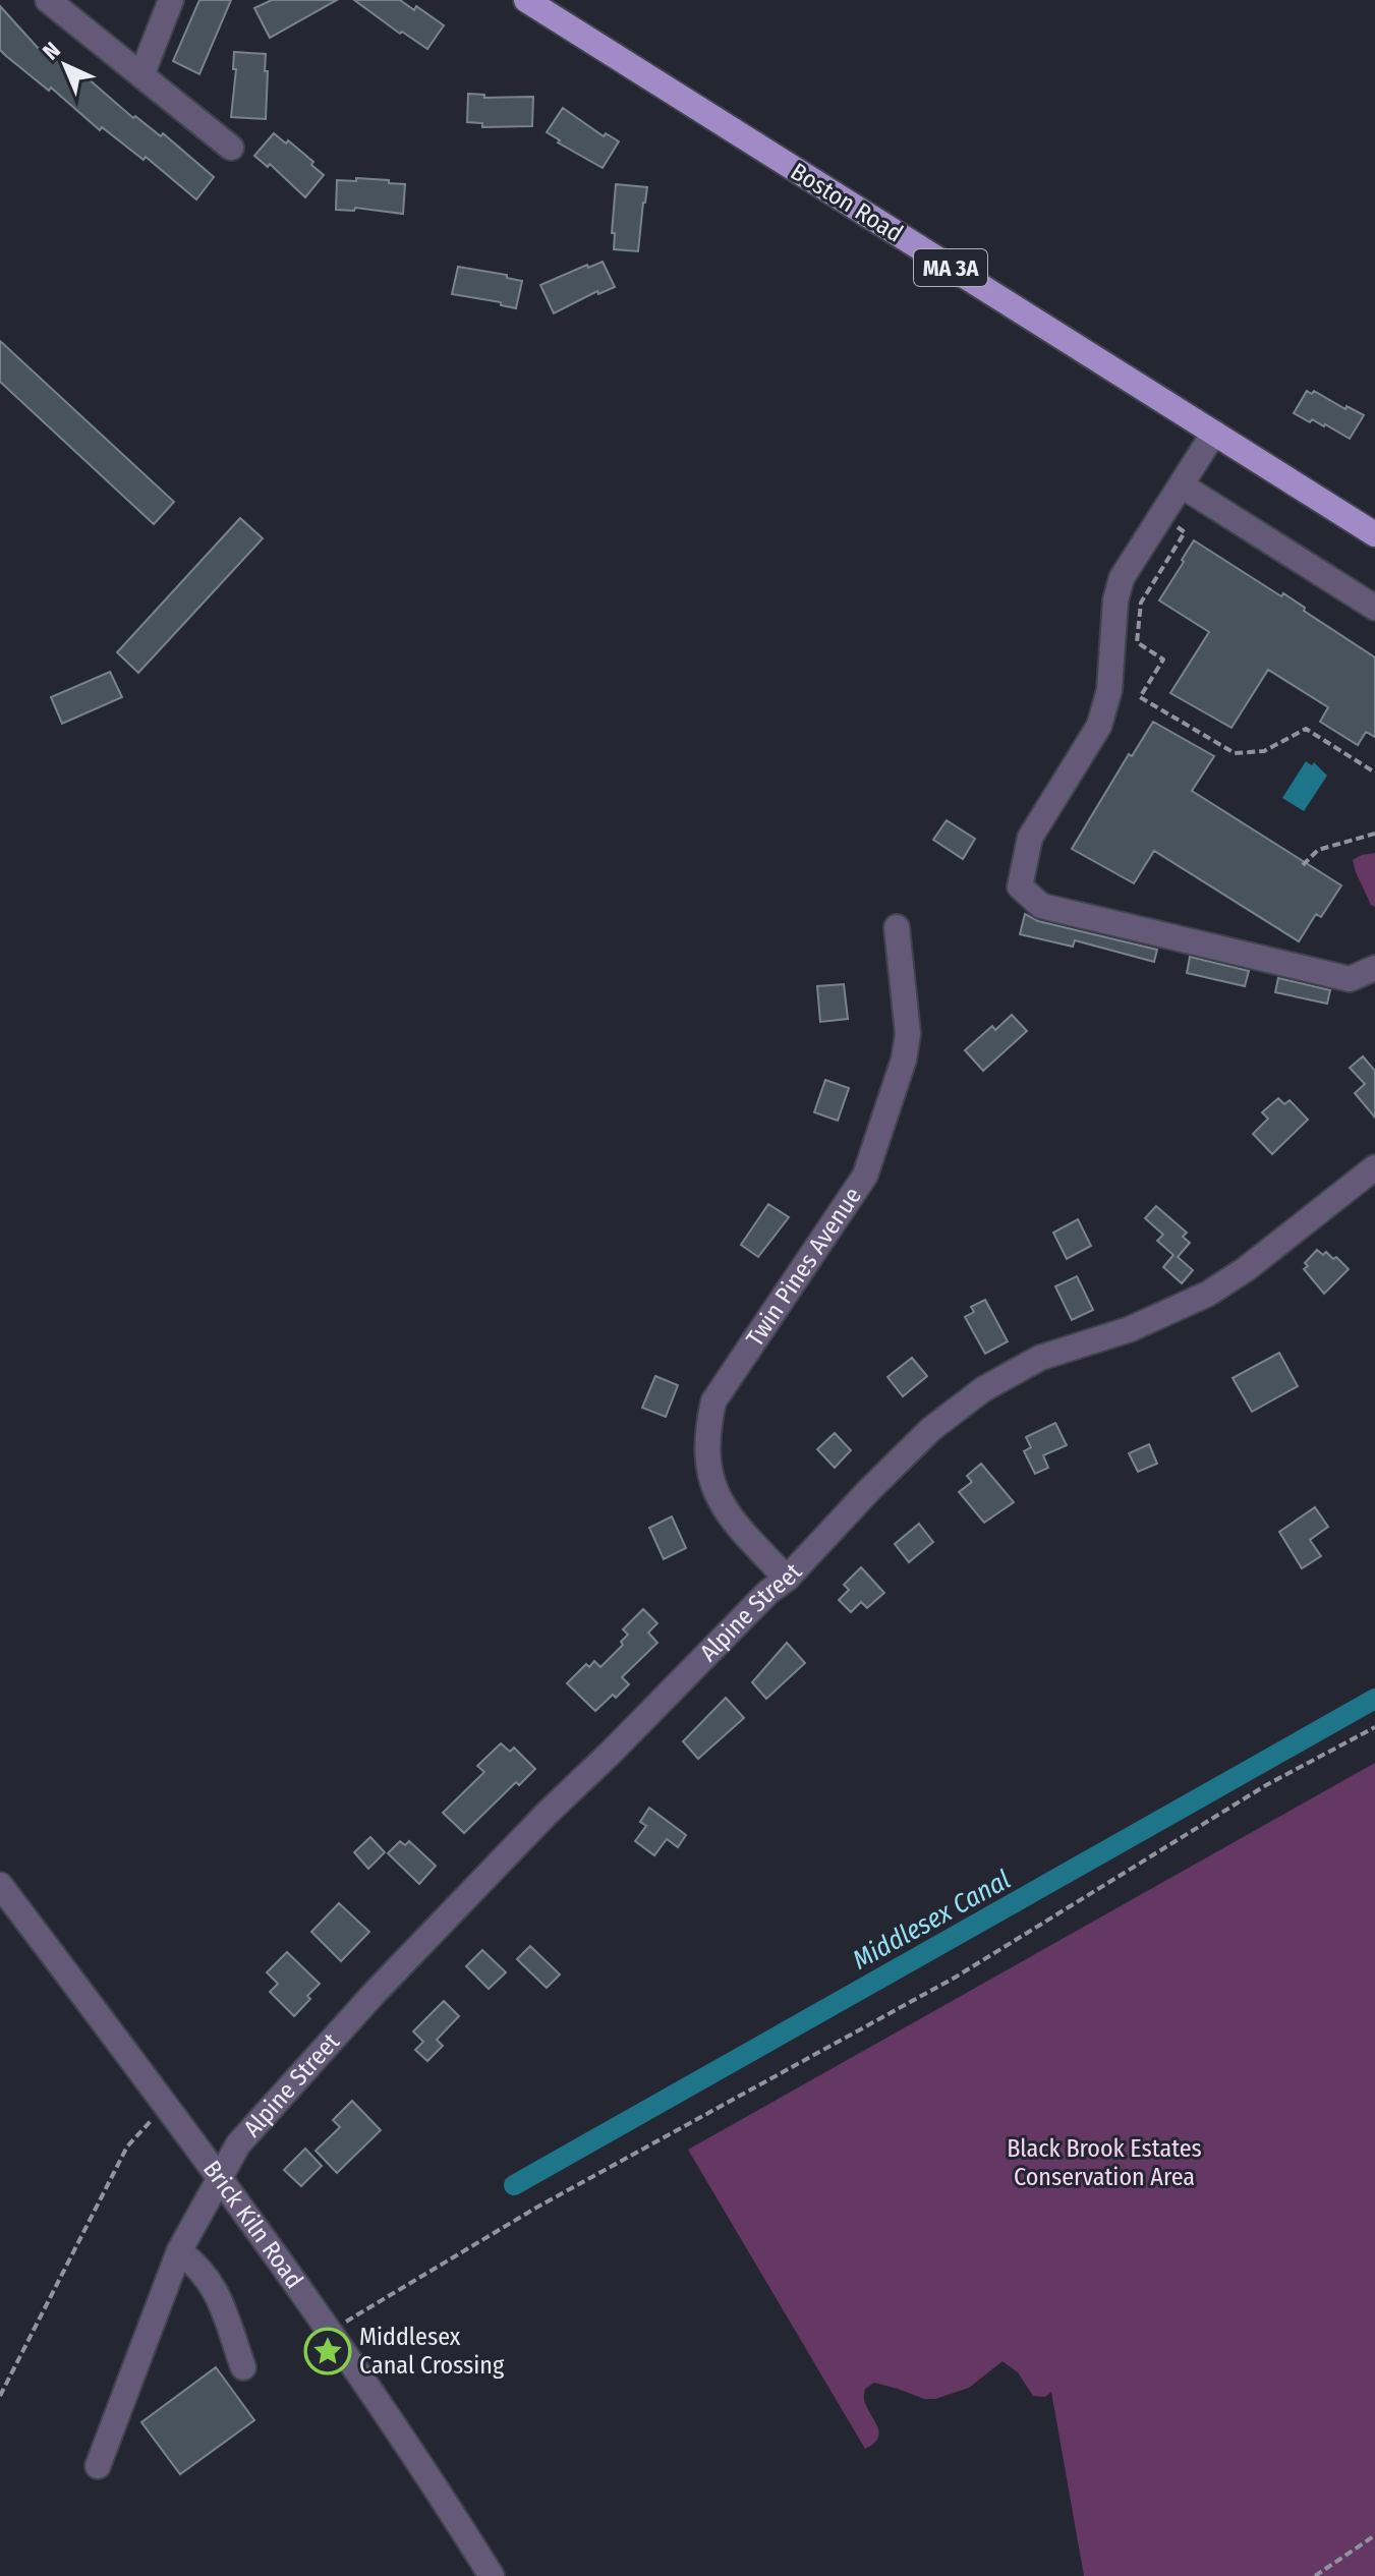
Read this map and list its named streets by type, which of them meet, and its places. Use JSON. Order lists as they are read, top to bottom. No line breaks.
{"streets":{"main road":["Boston Road","MA 3A"],"street":["Twin Pines Avenue","Alpine Street","Brick Kiln Road"]},"crossings":[["Twin Pines Avenue","Alpine Street"],["Alpine Street","Brick Kiln Road"]],"water":["Middlesex Canal"],"parks":["Black Brook Estates Conservation Area"],"places":{"place":["Middlesex Canal Crossing"]},"north":"top left"}
